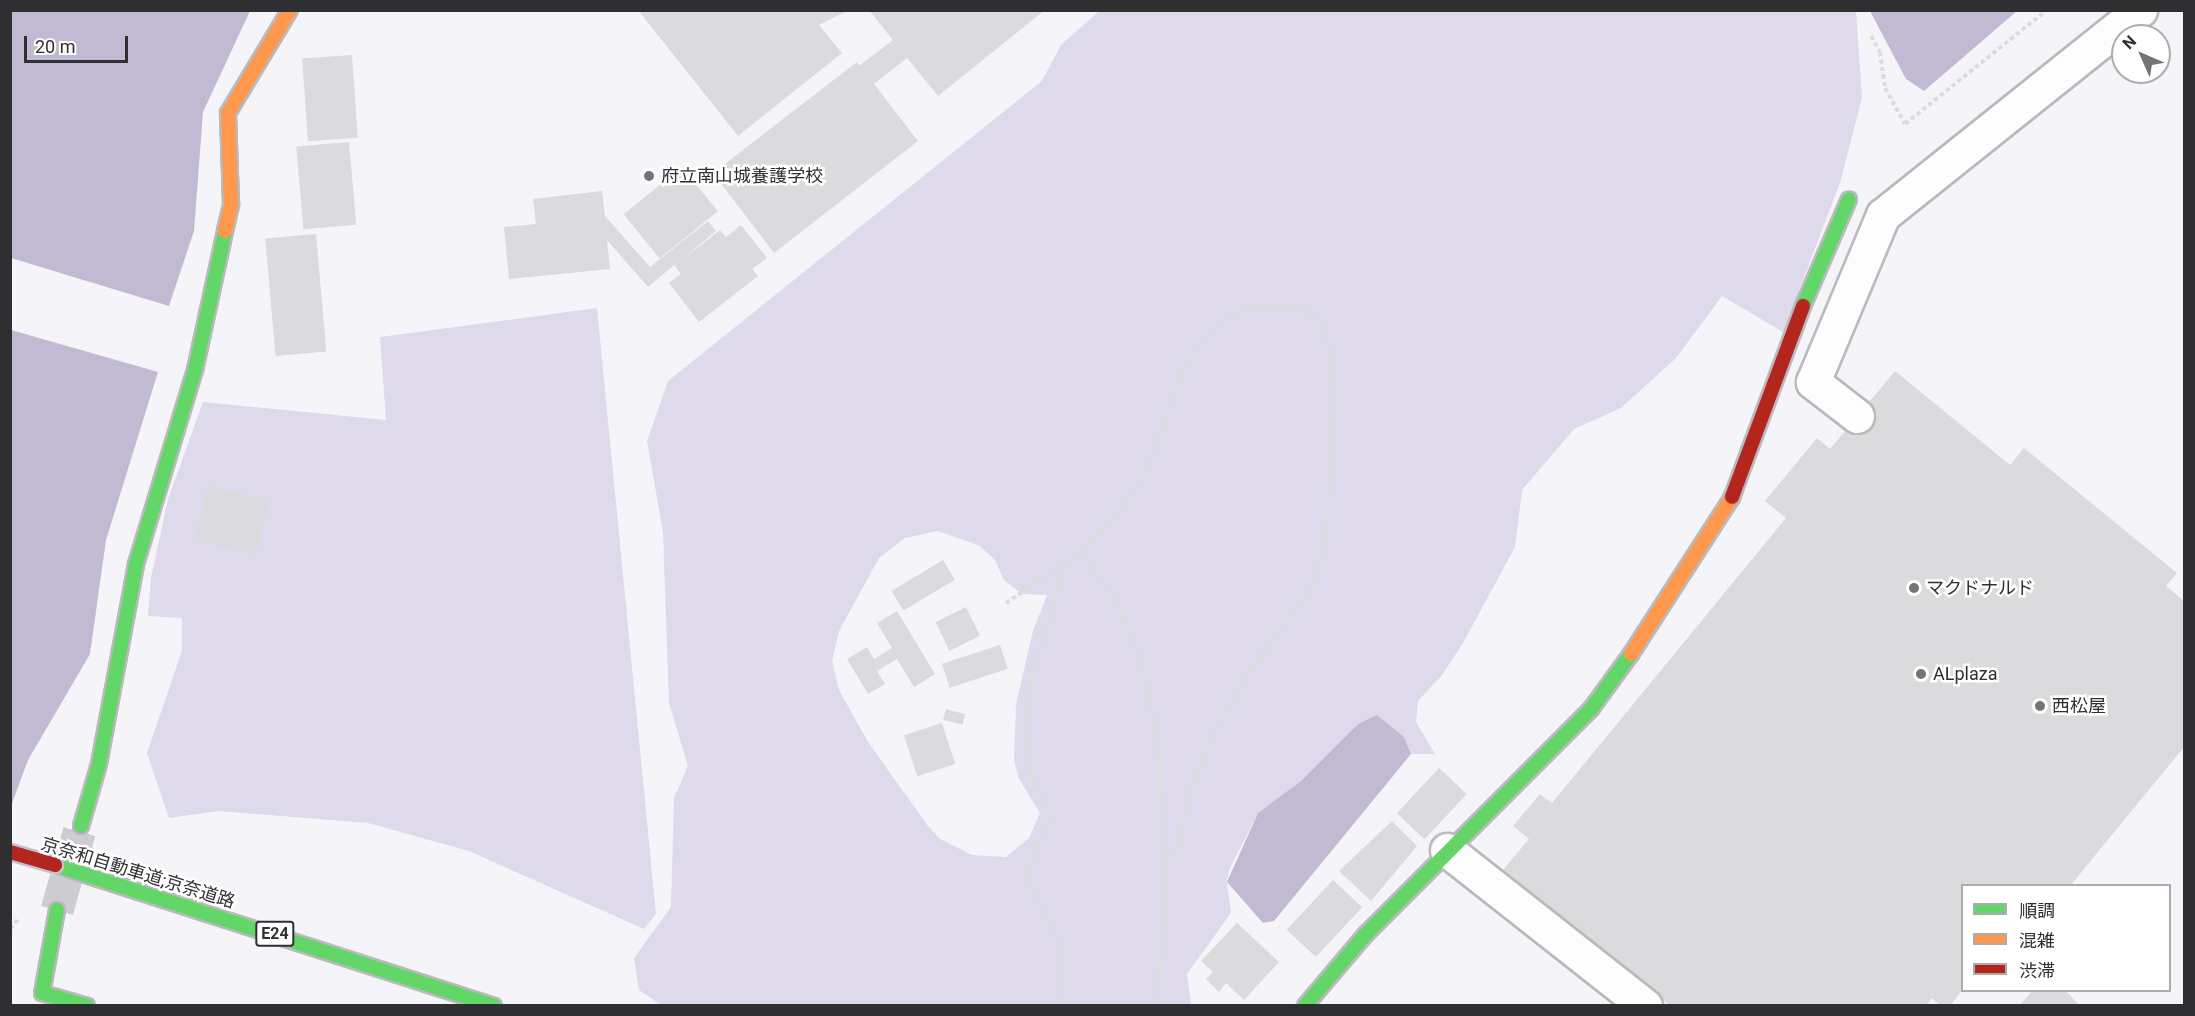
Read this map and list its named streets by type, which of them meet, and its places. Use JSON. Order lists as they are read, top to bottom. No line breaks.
{"streets":{"main road":["京奈和自動車道;京奈道路","E24"]},"places":["府立南山城養護学校","マクドナルド","ALplaza","西松屋"],"legend":["順調","混雑","渋滞"],"scale_bar":"20 m","north":"top left"}
